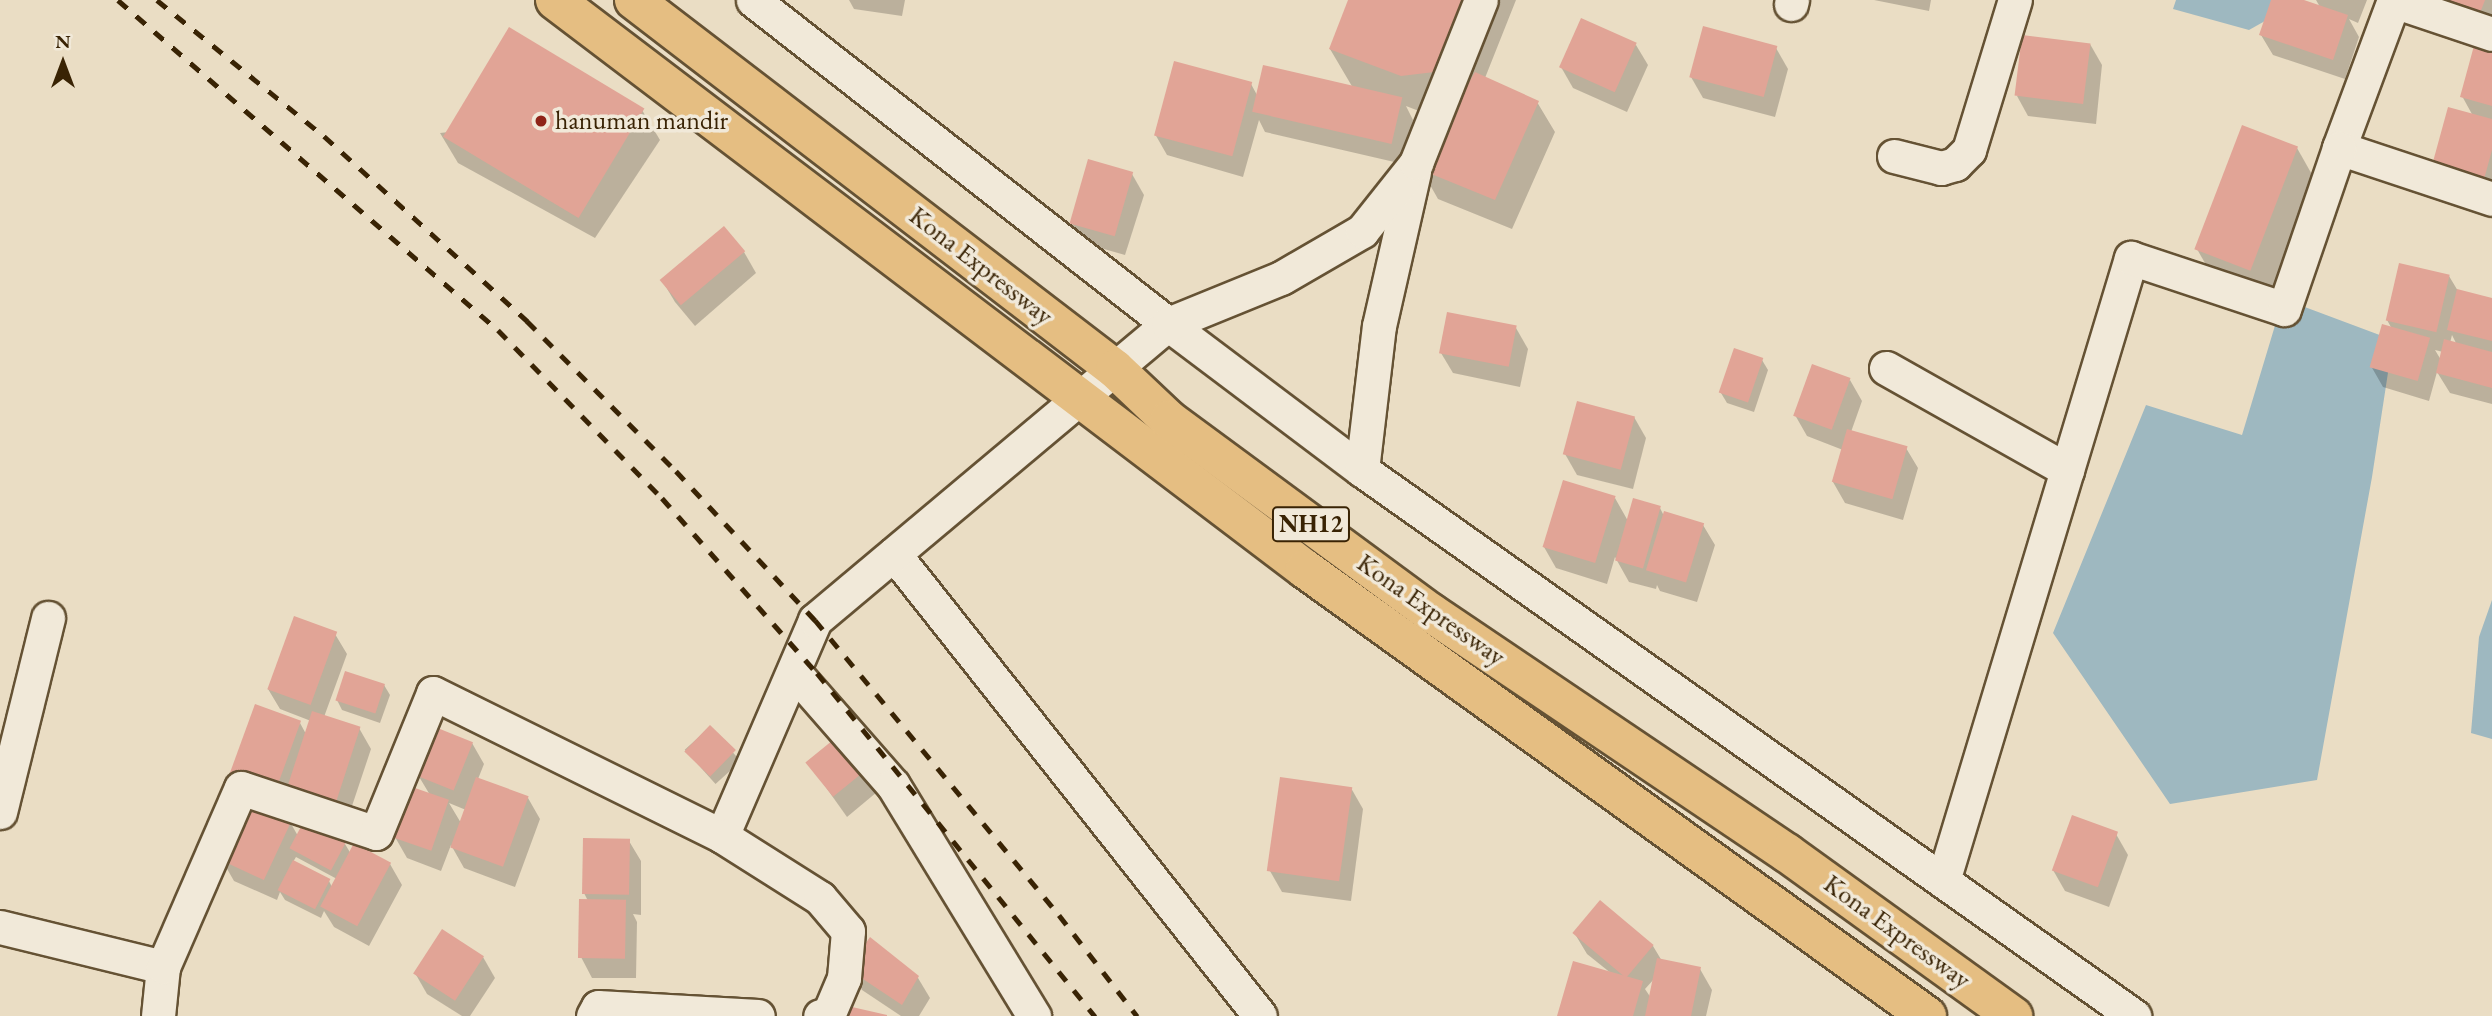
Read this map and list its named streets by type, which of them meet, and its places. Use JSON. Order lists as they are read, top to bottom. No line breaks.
{"streets":{"highway":["Kona Expressway","NH12"]},"places":["hanuman mandir"],"north":"top"}
